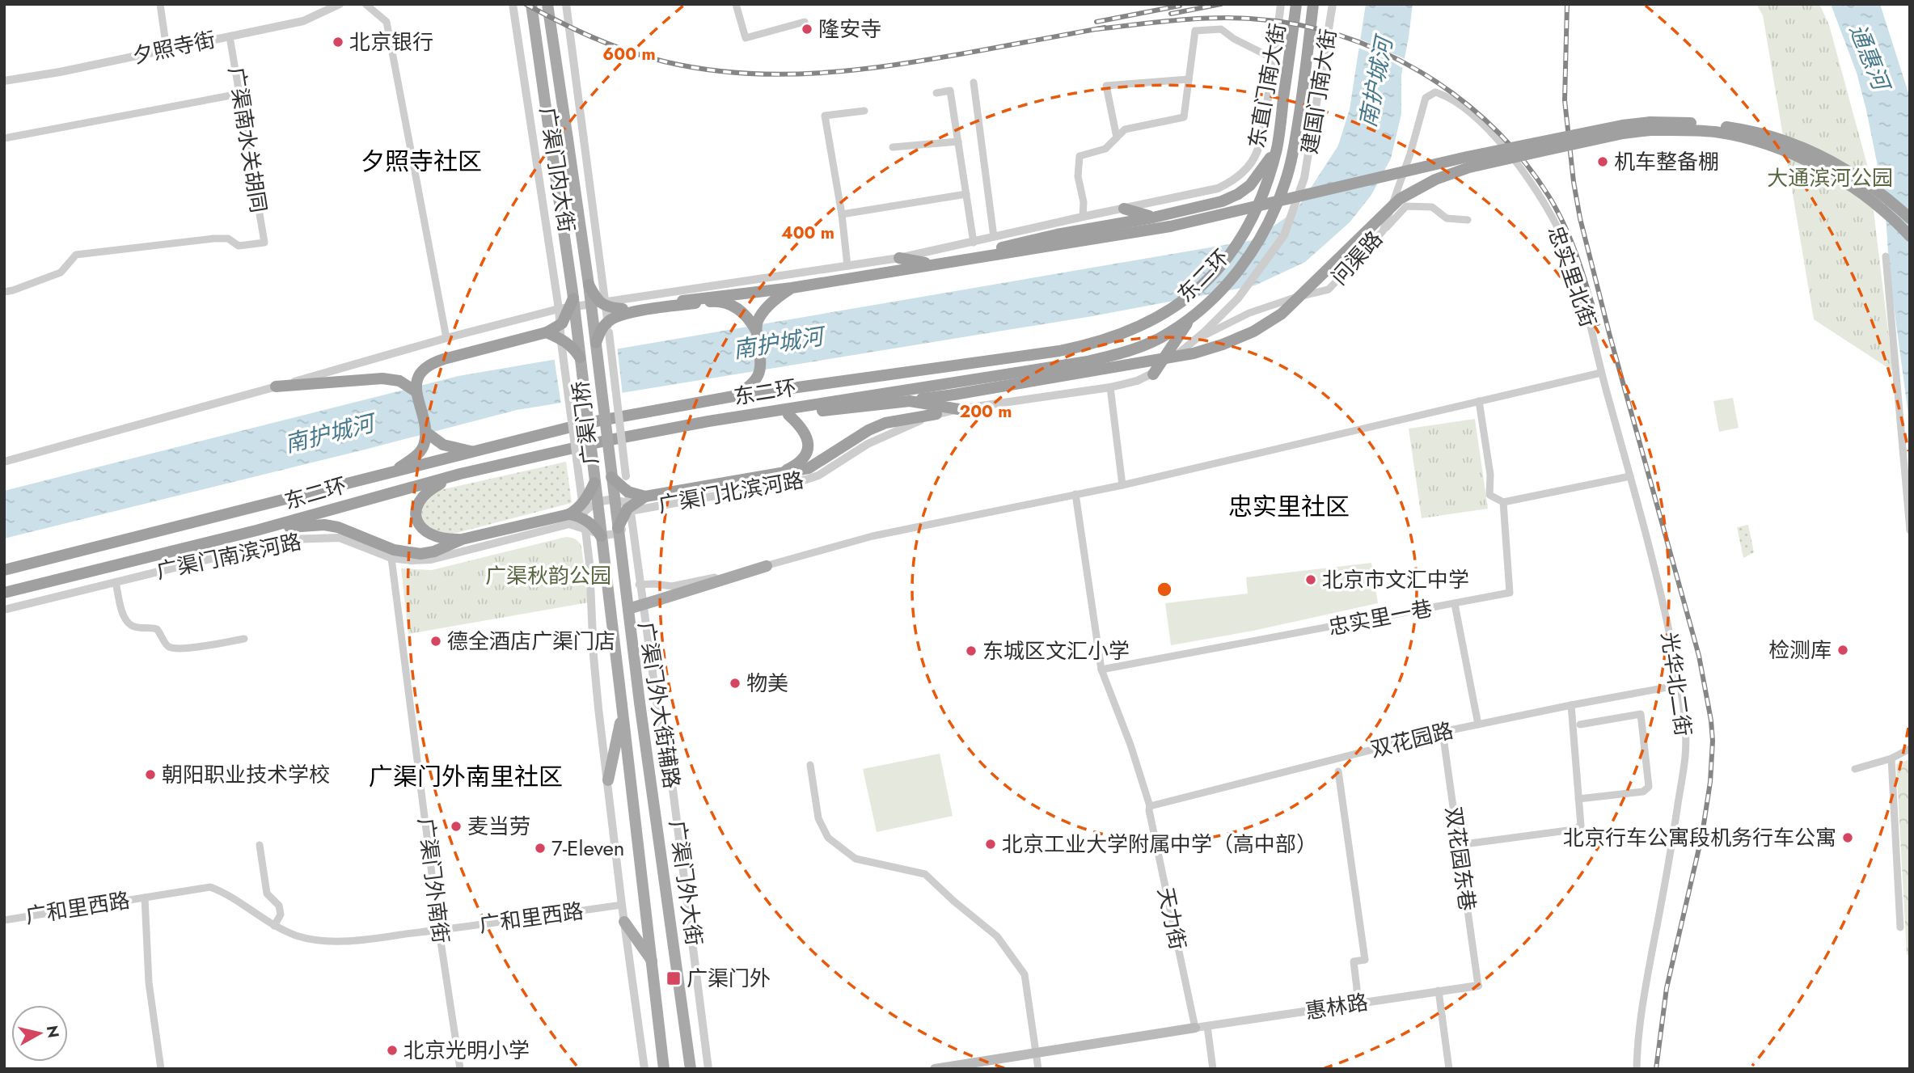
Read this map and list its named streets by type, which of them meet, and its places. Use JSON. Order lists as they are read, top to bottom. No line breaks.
{"streets":{"highway":["东二环"],"main road":["广渠门内大街","广渠门桥","广渠门外大街"],"street":["夕照寺街","东直门南大街","建国门南大街","广渠南水关胡同","问渠路","忠实里北街","广渠门北滨河路","广渠门南滨河路","忠实里一巷","光华北二街","广渠门外大街辅路","双花园路","双花园东巷","广渠门外南街","广和里西路","天力街","惠林路"]},"crossings":[["夕照寺街","广渠南水关胡同"],["建国门南大街","广渠门北滨河路"],["广渠门内大街","广渠门桥"],["问渠路","忠实里北街"],["问渠路","广渠门北滨河路"],["忠实里北街","光华北二街"],["广渠门桥","广渠门北滨河路"],["广渠门桥","广渠门南滨河路"],["广渠门桥","广渠门外大街辅路"],["广渠门桥","广渠门外大街"],["广渠门北滨河路","广渠门南滨河路"],["广渠门北滨河路","广渠门外大街辅路"],["广渠门南滨河路","广渠门外大街辅路"],["广渠门南滨河路","广渠门外南街"],["忠实里一巷","天力街"],["光华北二街","双花园路"],["双花园路","双花园东巷"],["双花园路","天力街"],["双花园东巷","惠林路"],["广渠门外南街","广和里西路"],["天力街","惠林路"]],"districts":["夕照寺社区","忠实里社区","广渠门外南里社区"],"water":["通惠河","南护城河"],"parks":["大通滨河公园","广渠秋韵公园"],"places":{"other":["隆安寺","北京银行","机车整备棚","北京市文汇中学","德全酒店广渠门店","检测库","东城区文汇小学","物美","朝阳职业技术学校","麦当劳","北京行车公寓段机务行车公寓","北京工业大学附属中学（高中部）","7-Eleven","北京光明小学"],"transit":["广渠门外"]},"north":"right","rings":["600 m","400 m","200 m"]}
